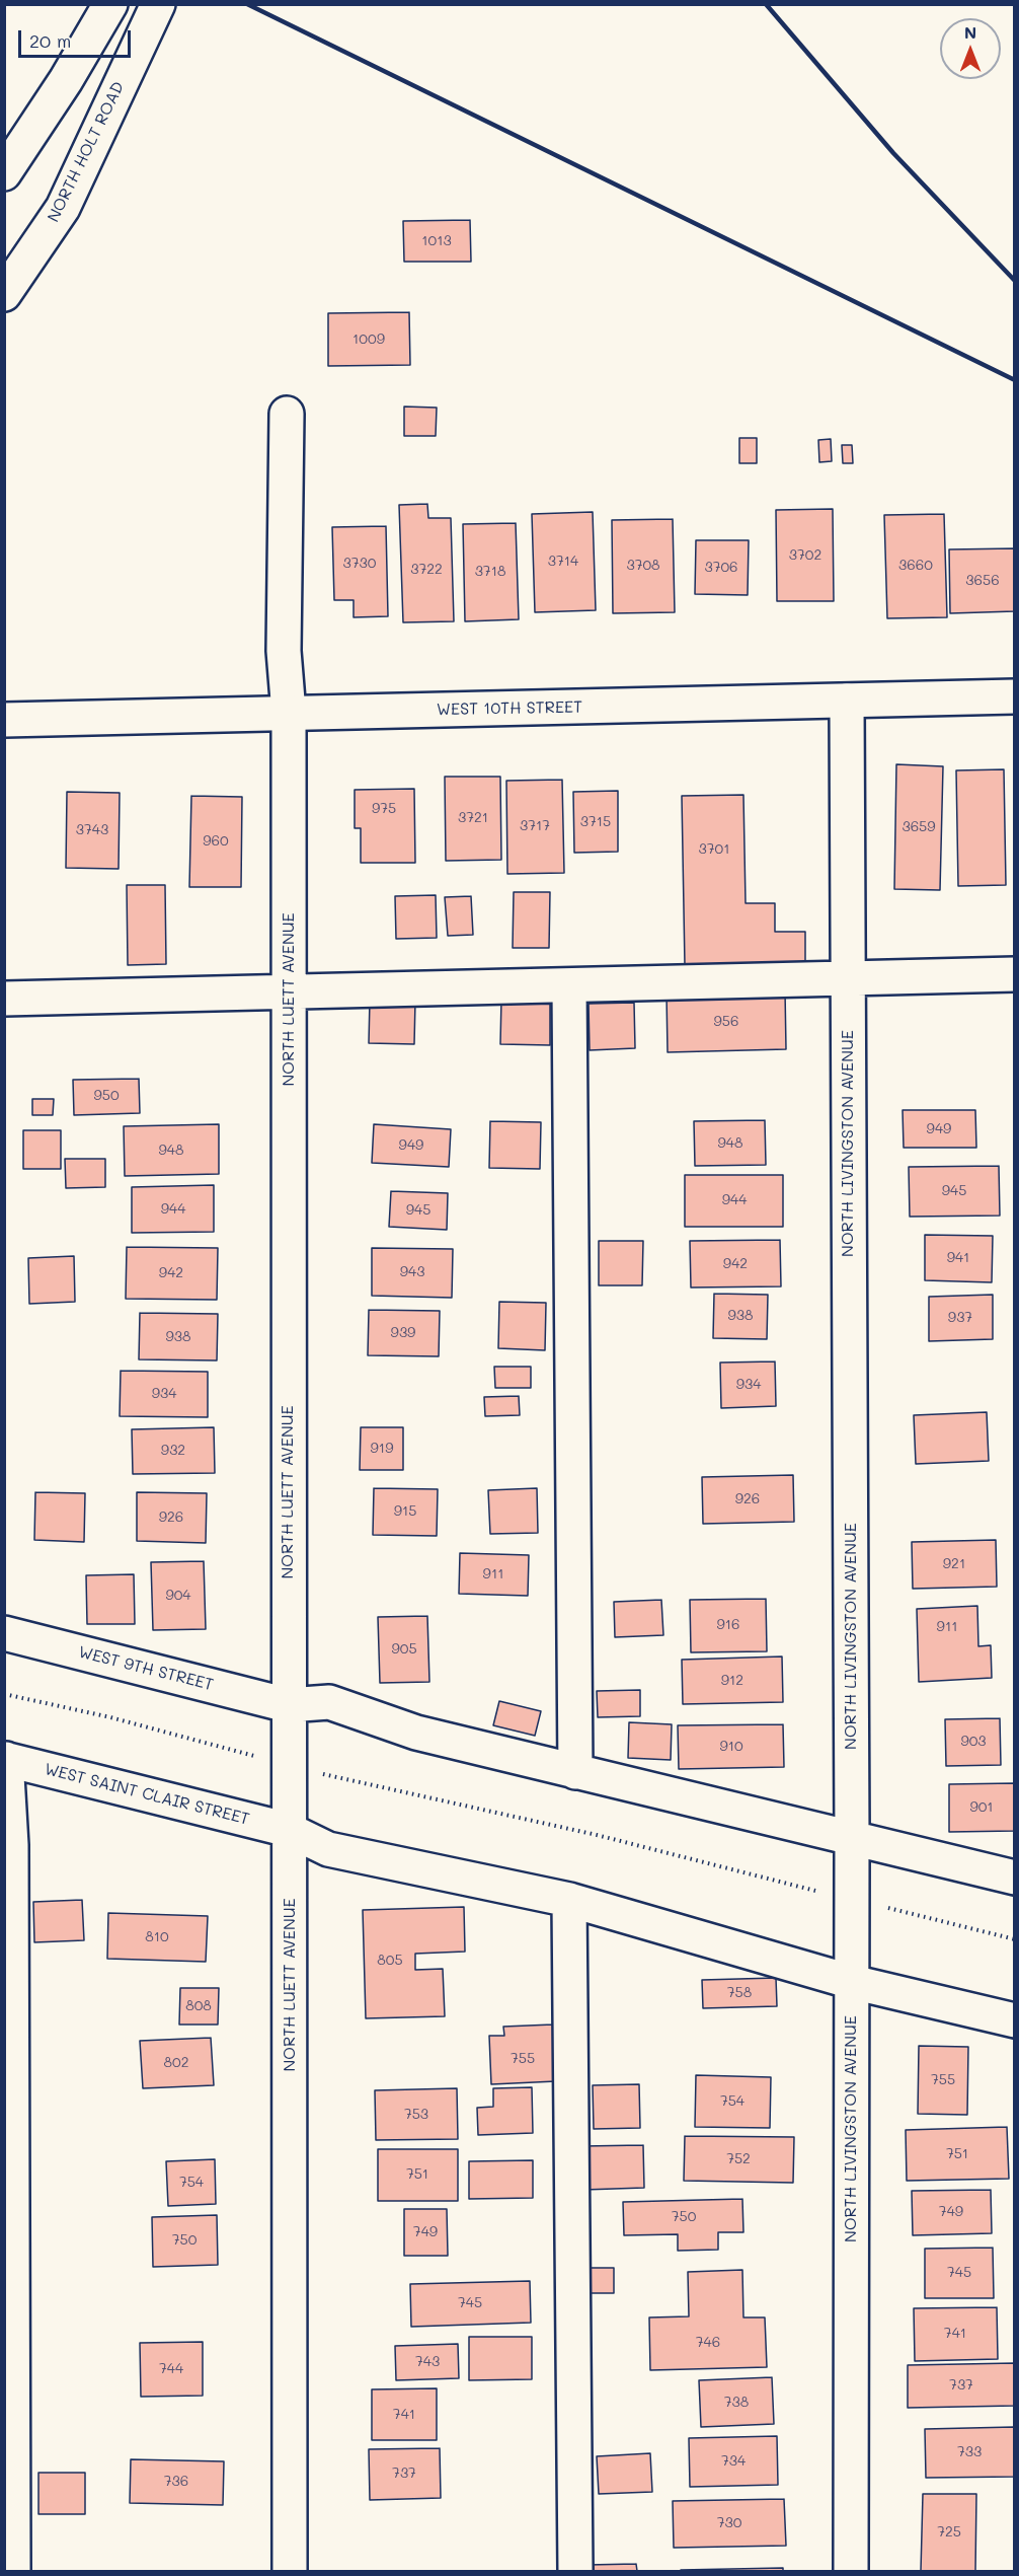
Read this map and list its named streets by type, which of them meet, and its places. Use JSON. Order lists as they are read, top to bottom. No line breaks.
{"streets":{"street":["NORTH HOLT ROAD","WEST 10TH STREET","NORTH LUETT AVENUE","NORTH LIVINGSTON AVENUE","WEST 9TH STREET","WEST SAINT CLAIR STREET"]},"crossings":[["WEST 10TH STREET","NORTH LUETT AVENUE"],["WEST 10TH STREET","NORTH LIVINGSTON AVENUE"],["NORTH LUETT AVENUE","WEST 9TH STREET"],["NORTH LUETT AVENUE","WEST SAINT CLAIR STREET"],["NORTH LIVINGSTON AVENUE","WEST 9TH STREET"],["NORTH LIVINGSTON AVENUE","WEST SAINT CLAIR STREET"]],"house_numbers":["1013","1009","3702","3714","3730","3708","3660","3706","3722","3718","3656","975","3721","3715","3717","3659","3743","960","3701","956","950","949","948","949","948","945","944","944","945","941","942","943","942","938","937","939","938","934","934","919","932","926","915","926","921","911","904","916","911","905","912","903","910","901","810","805","758","808","755","802","755","754","753","751","752","751","754","749","750","749","750","745","745","741","746","743","744","737","738","741","733","734","737","736","730","725"],"scale_bar":"20 m","north":"top"}
